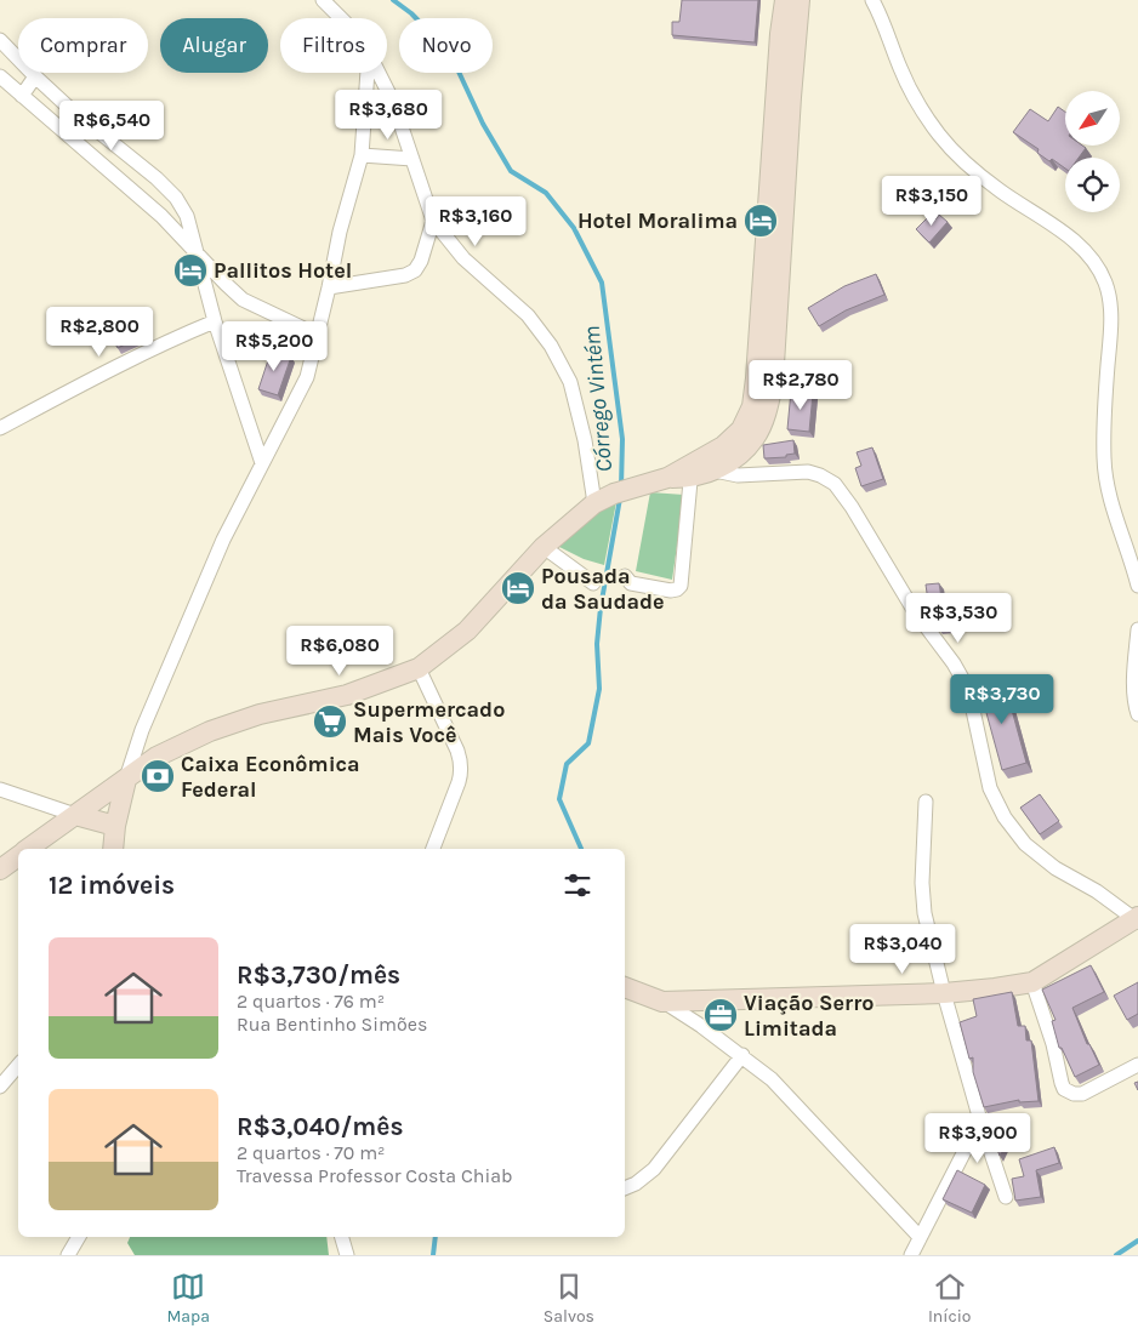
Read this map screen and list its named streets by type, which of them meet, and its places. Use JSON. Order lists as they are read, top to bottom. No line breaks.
{"water":["Córrego Vintém"],"places":{"hotel":["Hotel Moralima","Pallitos Hotel","Pousada da Saudade"],"supermarket":["Supermercado Mais Você"],"bank":["Caixa Econômica Federal"],"office":["Viação Serro Limitada"]},"north":"bottom left","page":{"chip":["Comprar","Alugar","Filtros","Novo"],"price":["R$3,680","R$6,540","R$3,150","R$3,160","R$2,800","R$5,200","R$2,780","R$3,530","R$6,080","R$3,730","R$3,040","R$3,900"],"heading":"12 imóveis","list":[{"name":"R$3,730/mês","note":"2 quartos · 76 m² · Rua Bentinho Simões"},{"name":"R$3,040/mês","note":"2 quartos · 70 m² · Travessa Professor Costa Chiab"}],"tabs":["Mapa","Salvos","Início"]}}
